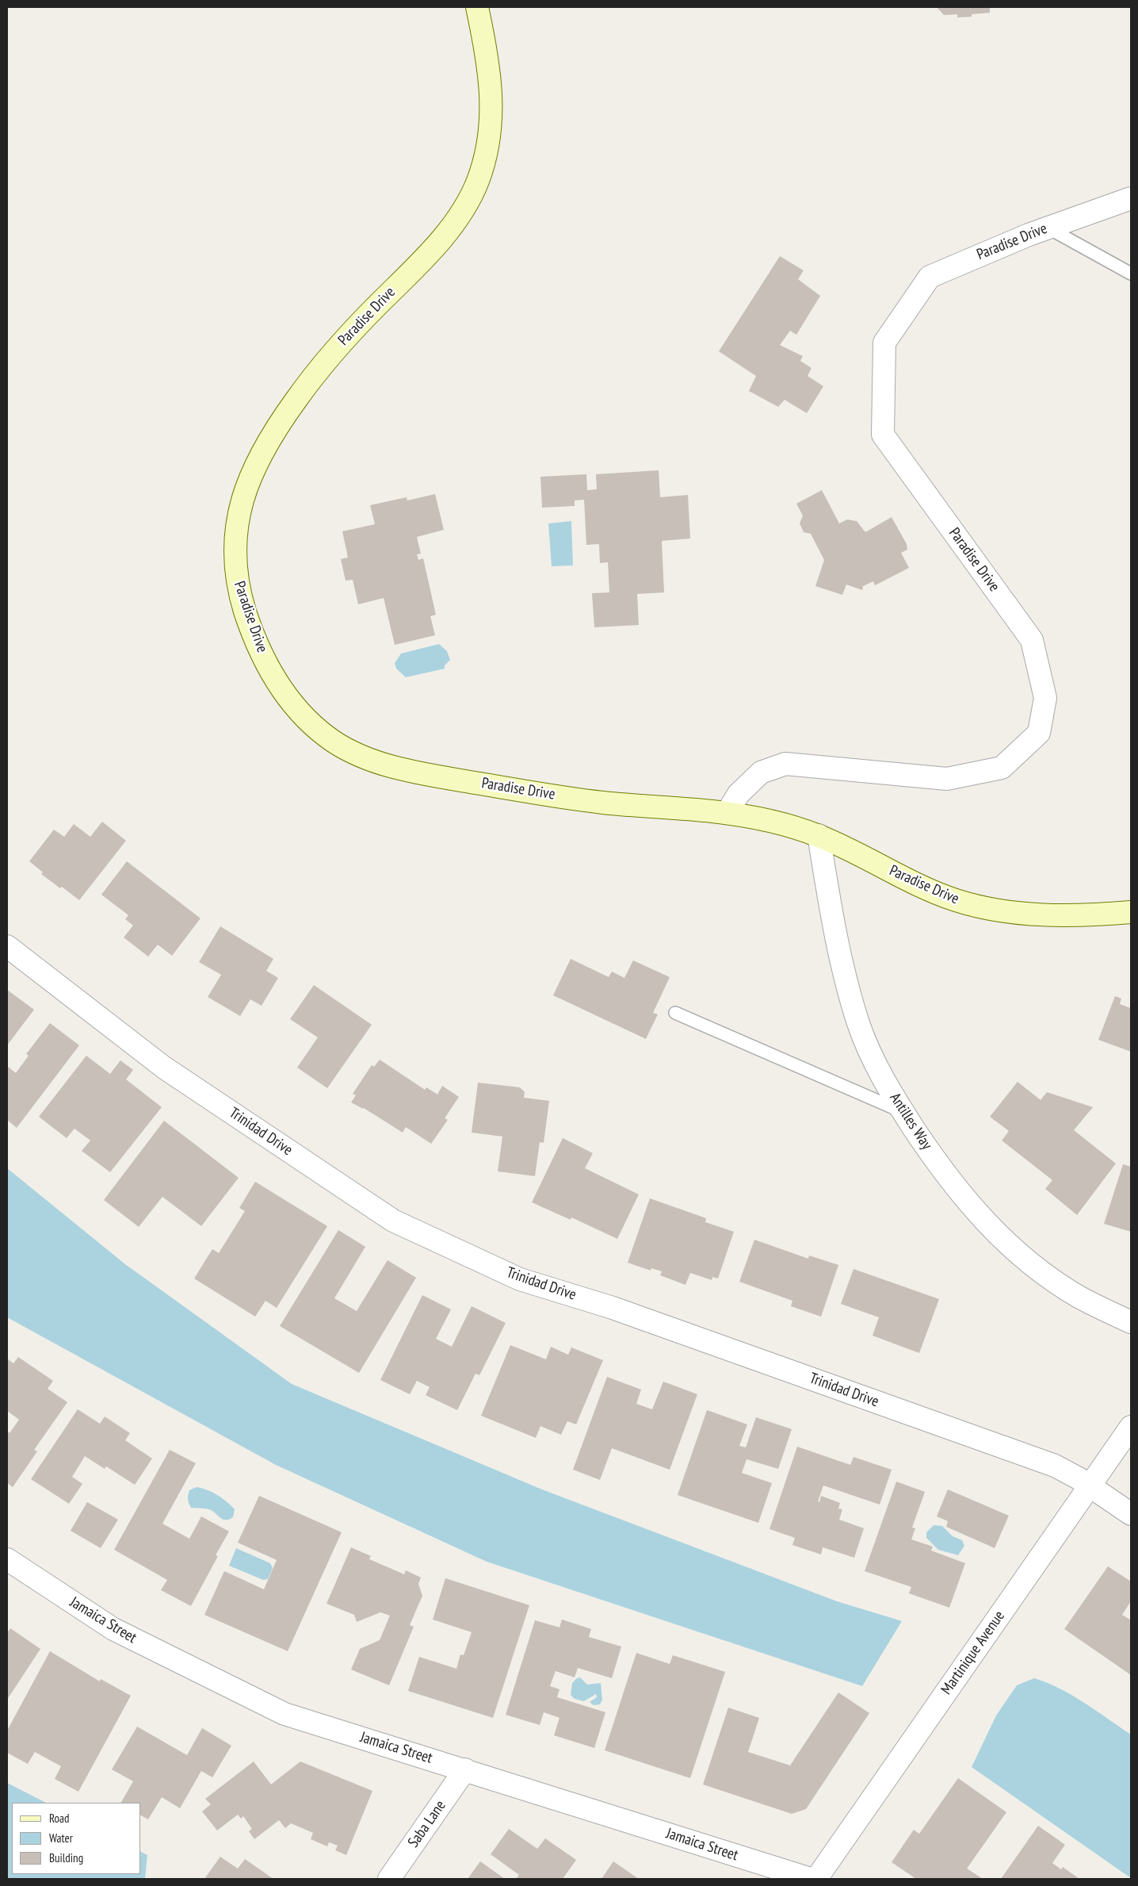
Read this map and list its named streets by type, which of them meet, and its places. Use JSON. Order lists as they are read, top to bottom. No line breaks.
{"streets":{"street":["Paradise Drive","Antilles Way","Trinidad Drive","Jamaica Street","Martinique Avenue","Saba Lane"]},"crossings":[["Paradise Drive","Antilles Way"],["Trinidad Drive","Martinique Avenue"],["Jamaica Street","Saba Lane"]],"legend":["Road","Water","Building"]}
